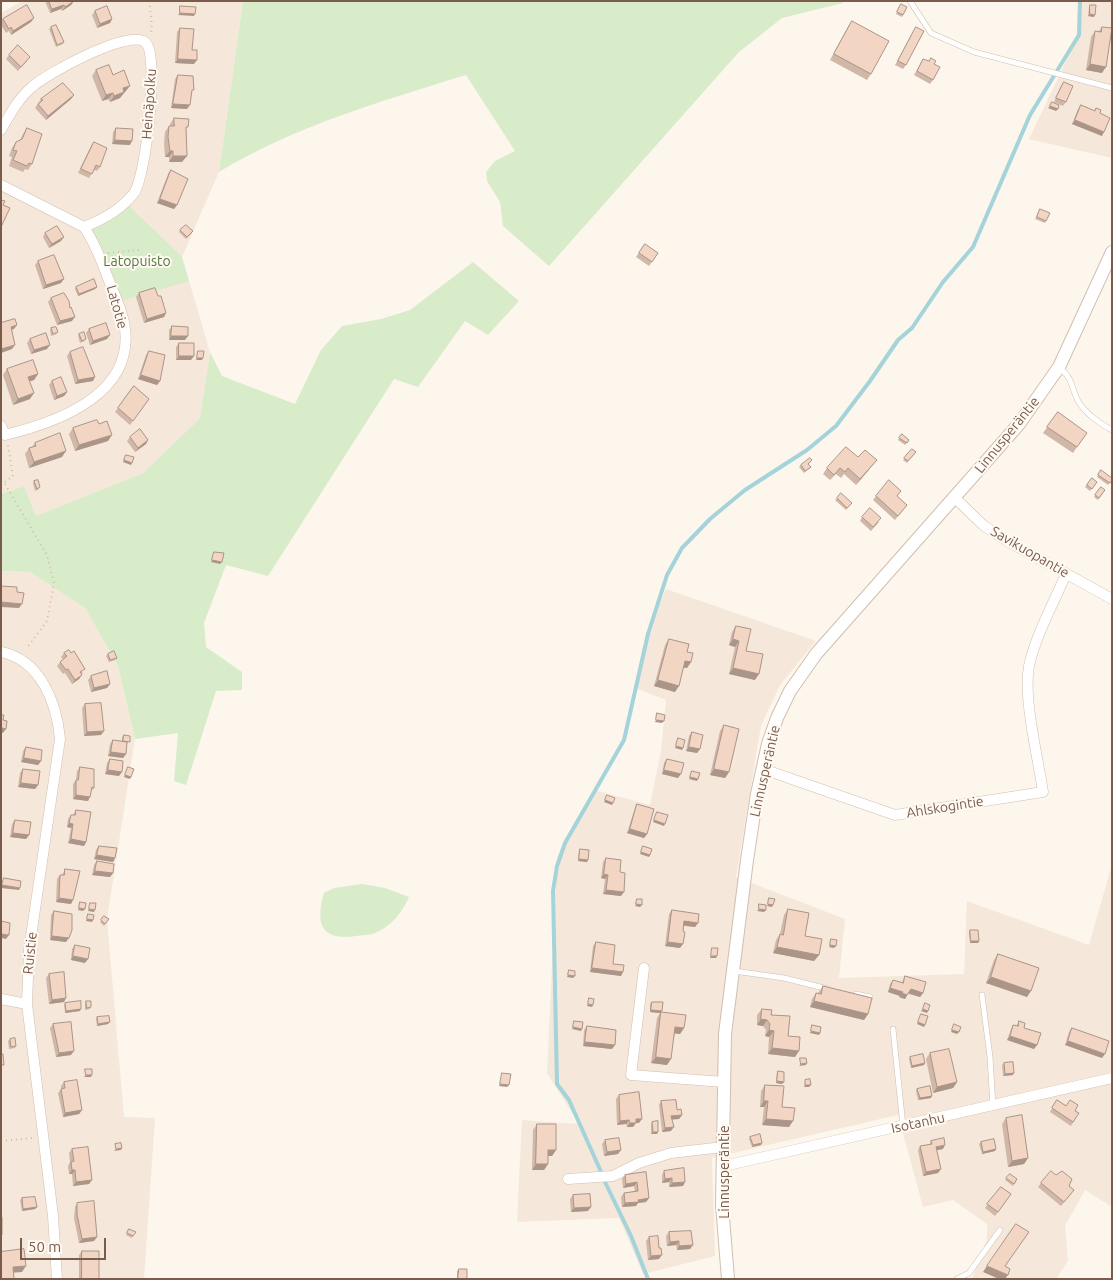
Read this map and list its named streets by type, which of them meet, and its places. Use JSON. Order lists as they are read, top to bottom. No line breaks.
{"streets":{"street":["Heinäpolku","Latotie","Linnusperäntie","Savikuopantie","Ahlskogintie","Ruistie","Isotanhu"]},"crossings":[["Heinäpolku","Latotie"],["Linnusperäntie","Savikuopantie"],["Linnusperäntie","Ahlskogintie"],["Linnusperäntie","Isotanhu"],["Savikuopantie","Ahlskogintie"]],"parks":["Latopuisto"],"scale_bar":"50 m"}
